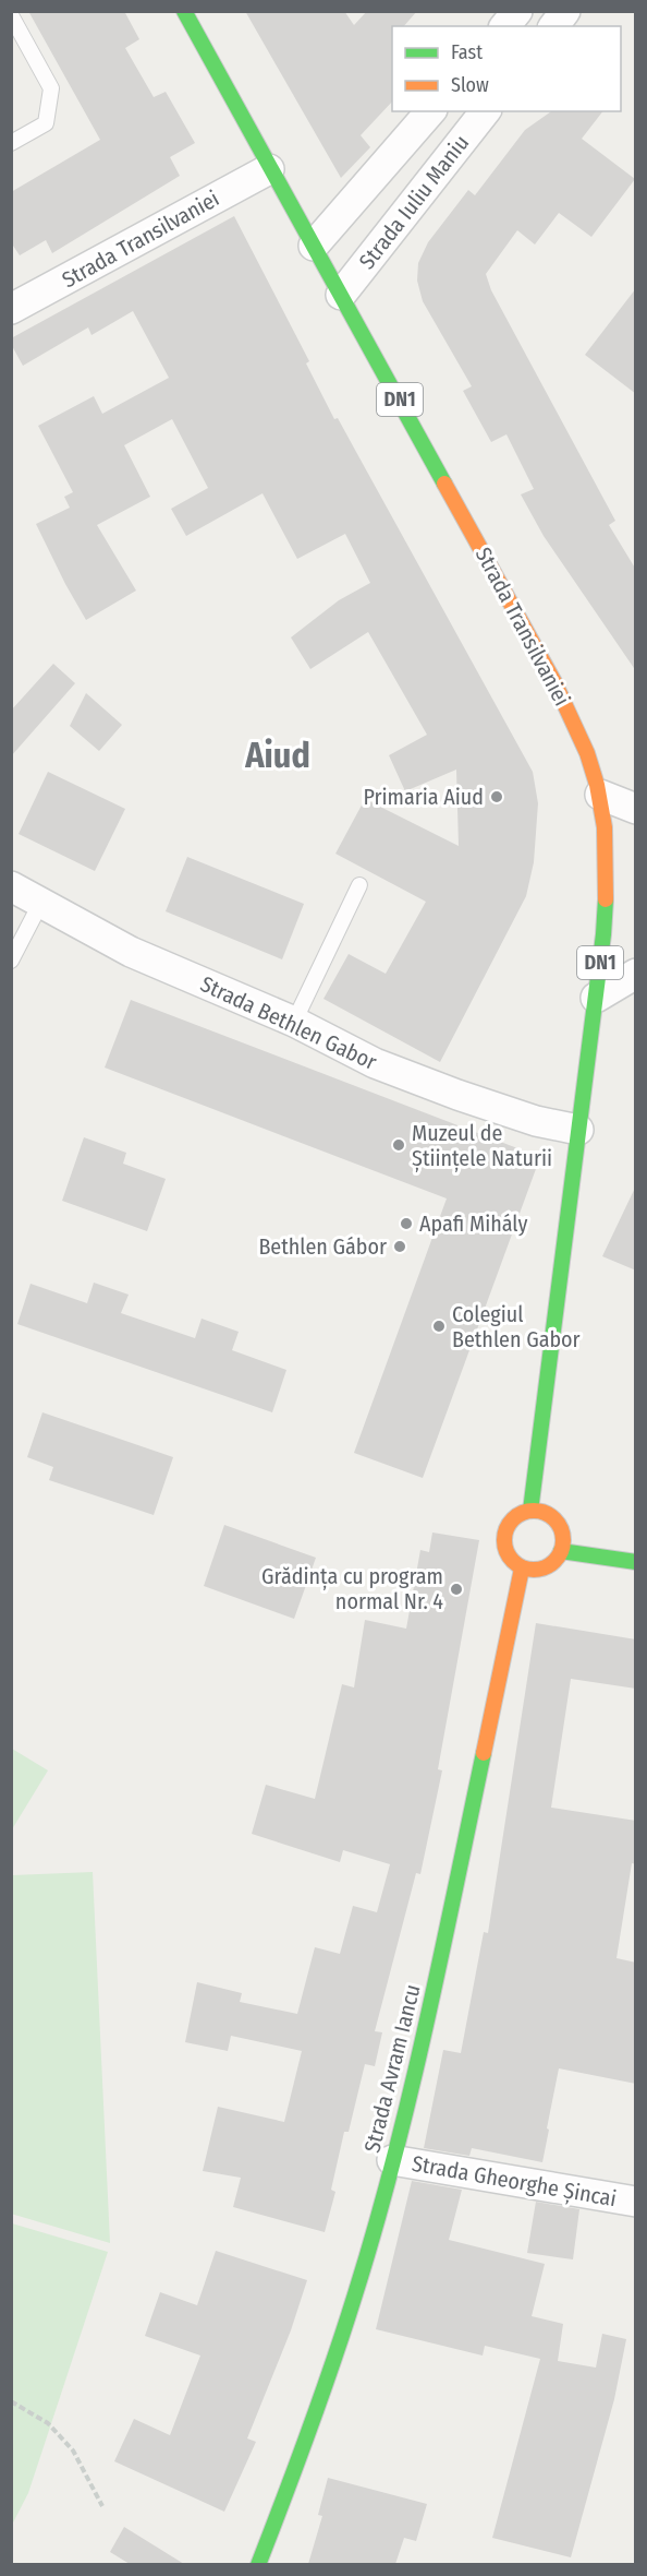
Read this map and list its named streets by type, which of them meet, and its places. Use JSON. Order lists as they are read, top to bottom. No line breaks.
{"streets":{"main road":["Strada Transilvaniei","DN1","Strada Avram Iancu"],"street":["Strada Iuliu Maniu","Strada Bethlen Gabor","Strada Gheorghe Șincai"]},"crossings":[["Strada Iuliu Maniu","Strada Transilvaniei"],["Strada Transilvaniei","DN1"],["Strada Transilvaniei","Strada Bethlen Gabor"],["DN1","Strada Bethlen Gabor"],["DN1","Strada Avram Iancu"],["Strada Avram Iancu","Strada Gheorghe Șincai"]],"districts":["Aiud"],"places":["Primaria Aiud","Muzeul de Științele Naturii","Apafi Mihály","Bethlen Gábor","Colegiul Bethlen Gabor","Grădința cu program normal Nr. 4"],"legend":["Fast","Slow"]}
